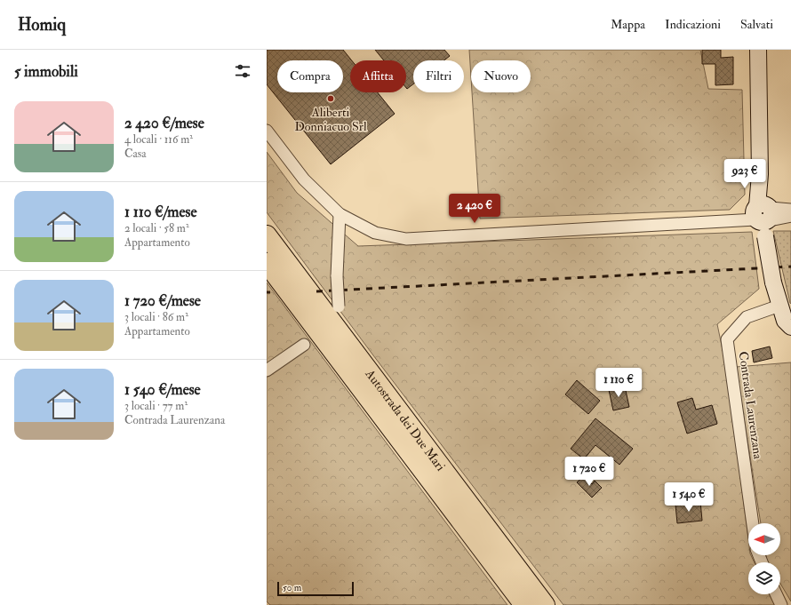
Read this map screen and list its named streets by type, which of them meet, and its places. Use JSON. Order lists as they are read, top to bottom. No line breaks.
{"streets":{"highway":["Autostrada dei Due Mari"],"street":["Contrada Laurenzana"]},"places":["Aliberti Donniacuo Srl"],"scale_bar":"50 m","north":"left","page":{"header":"Homiq","nav":["Mappa","Indicazioni","Salvati"],"heading":"5 immobili","chip":["Compra","Affitta","Filtri","Nuovo"],"list":[{"name":"2 420 €/mese","note":"4 locali · 116 m² · Casa"},{"name":"1 110 €/mese","note":"2 locali · 58 m² · Appartamento"},{"name":"1 720 €/mese","note":"3 locali · 86 m² · Appartamento"},{"name":"1 540 €/mese","note":"3 locali · 77 m² · Contrada Laurenzana"}],"price":["923 €","2 420 €","1 110 €","1 720 €","1 540 €"],"scale":"50 m"}}
